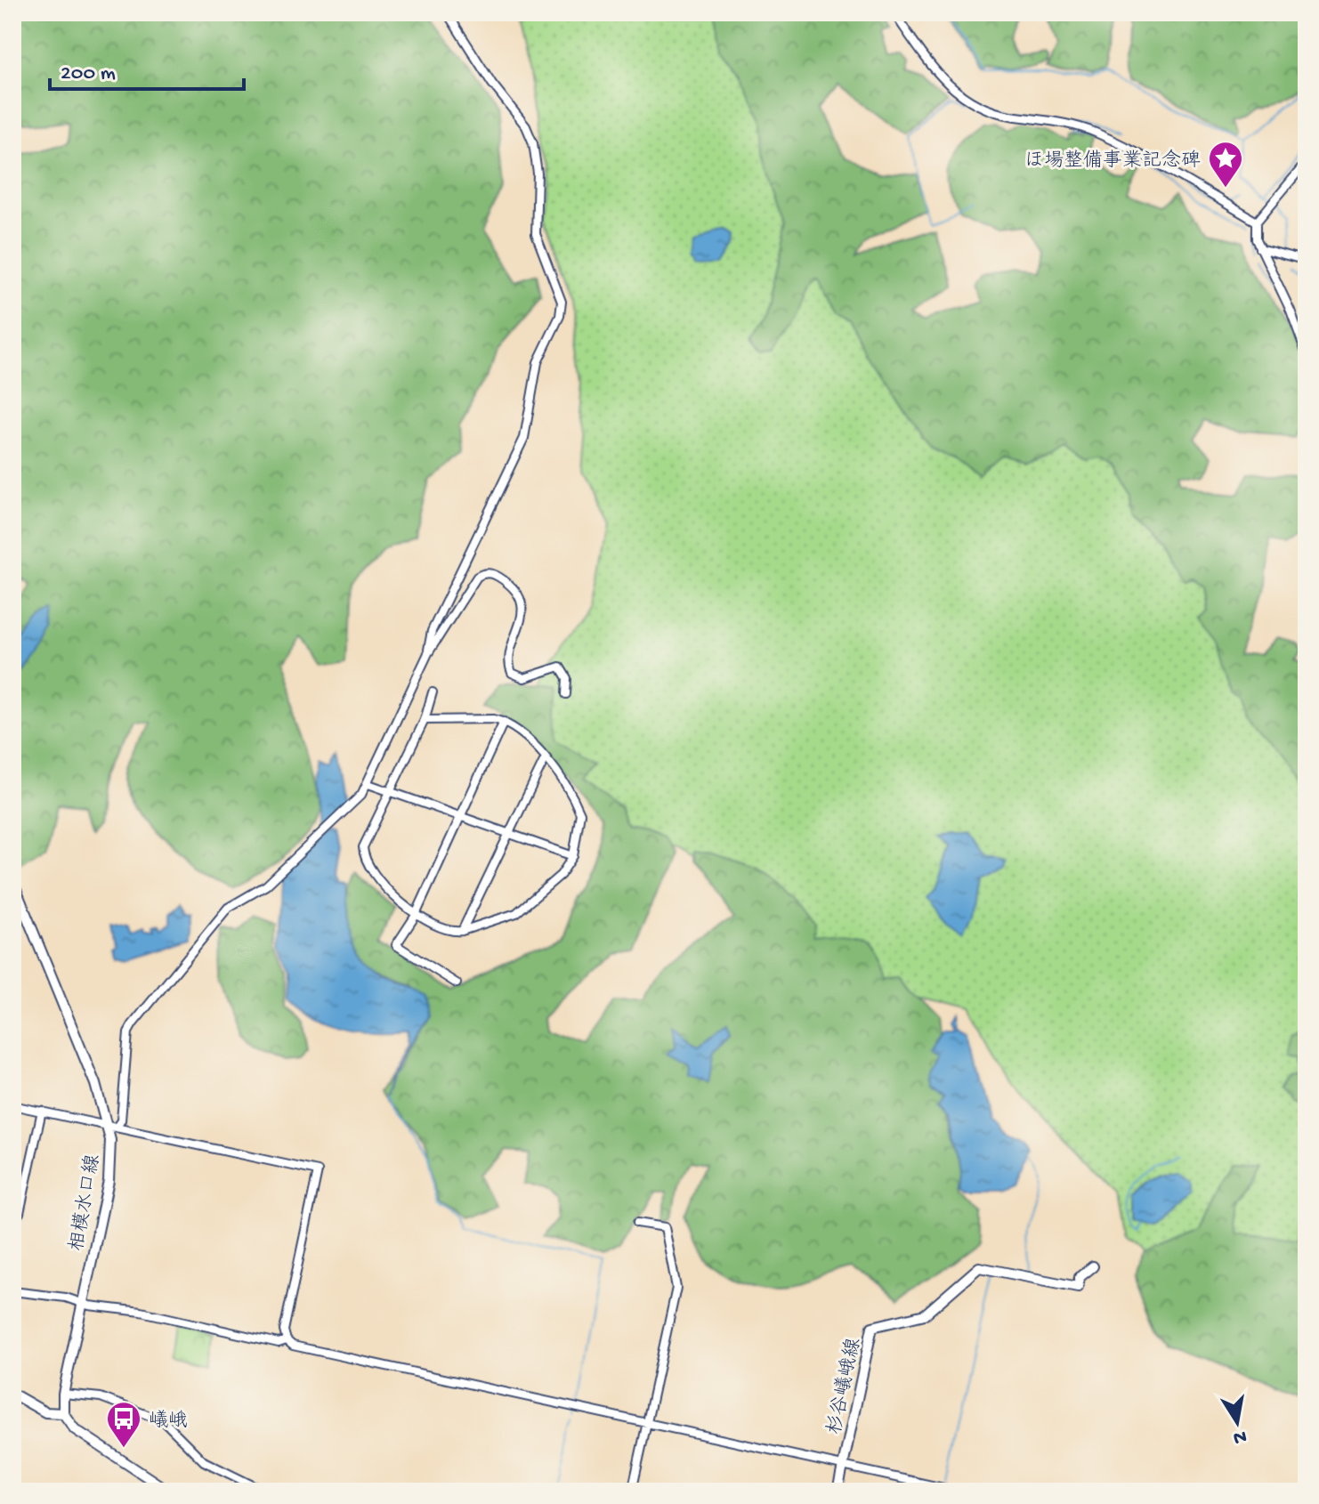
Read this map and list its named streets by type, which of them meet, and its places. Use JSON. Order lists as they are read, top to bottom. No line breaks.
{"streets":{"main road":["相模水口線","杉谷嶬峨線"]},"places":{"place":["ほ場整備事業記念碑"],"bus stop":["嶬峨"]},"scale_bar":"200 m","north":"bottom"}
